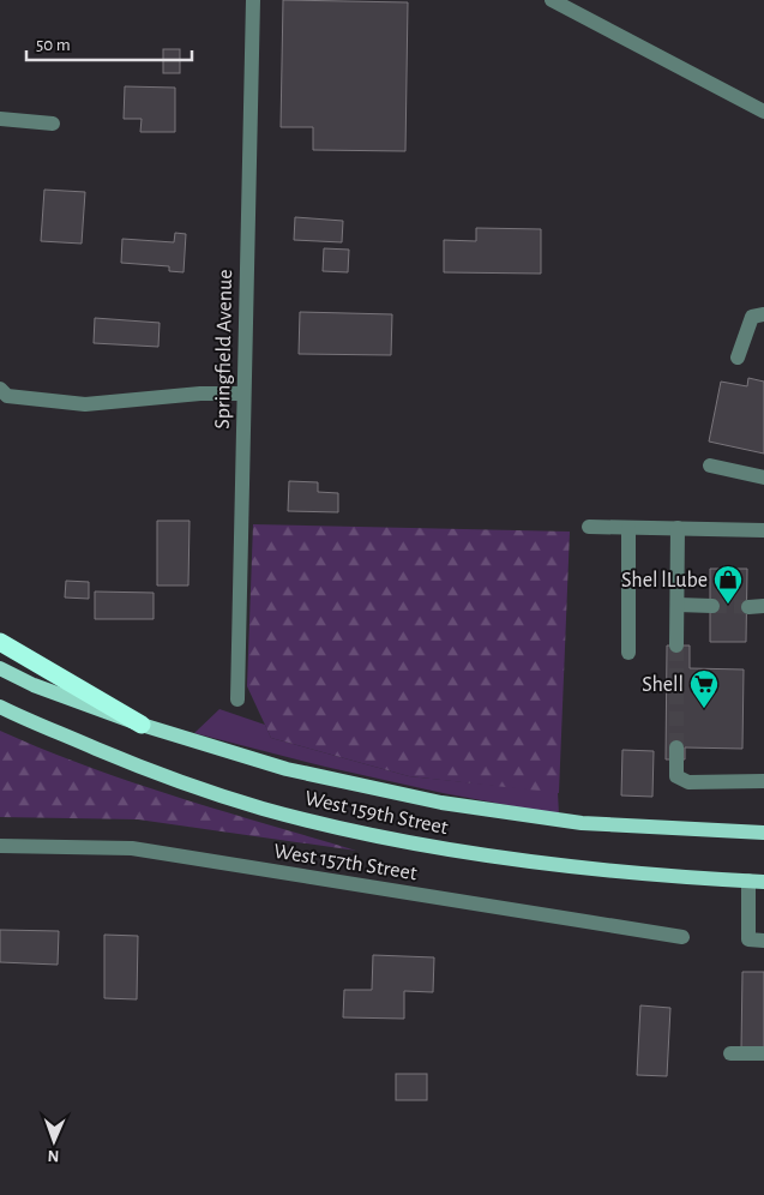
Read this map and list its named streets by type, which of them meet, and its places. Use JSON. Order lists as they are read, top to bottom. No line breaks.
{"streets":{"main road":["West 159th Street"],"street":["Springfield Avenue","West 157th Street"]},"places":{"shop":["Shel lLube"],"supermarket":["Shell"]},"scale_bar":"50 m","north":"bottom"}
